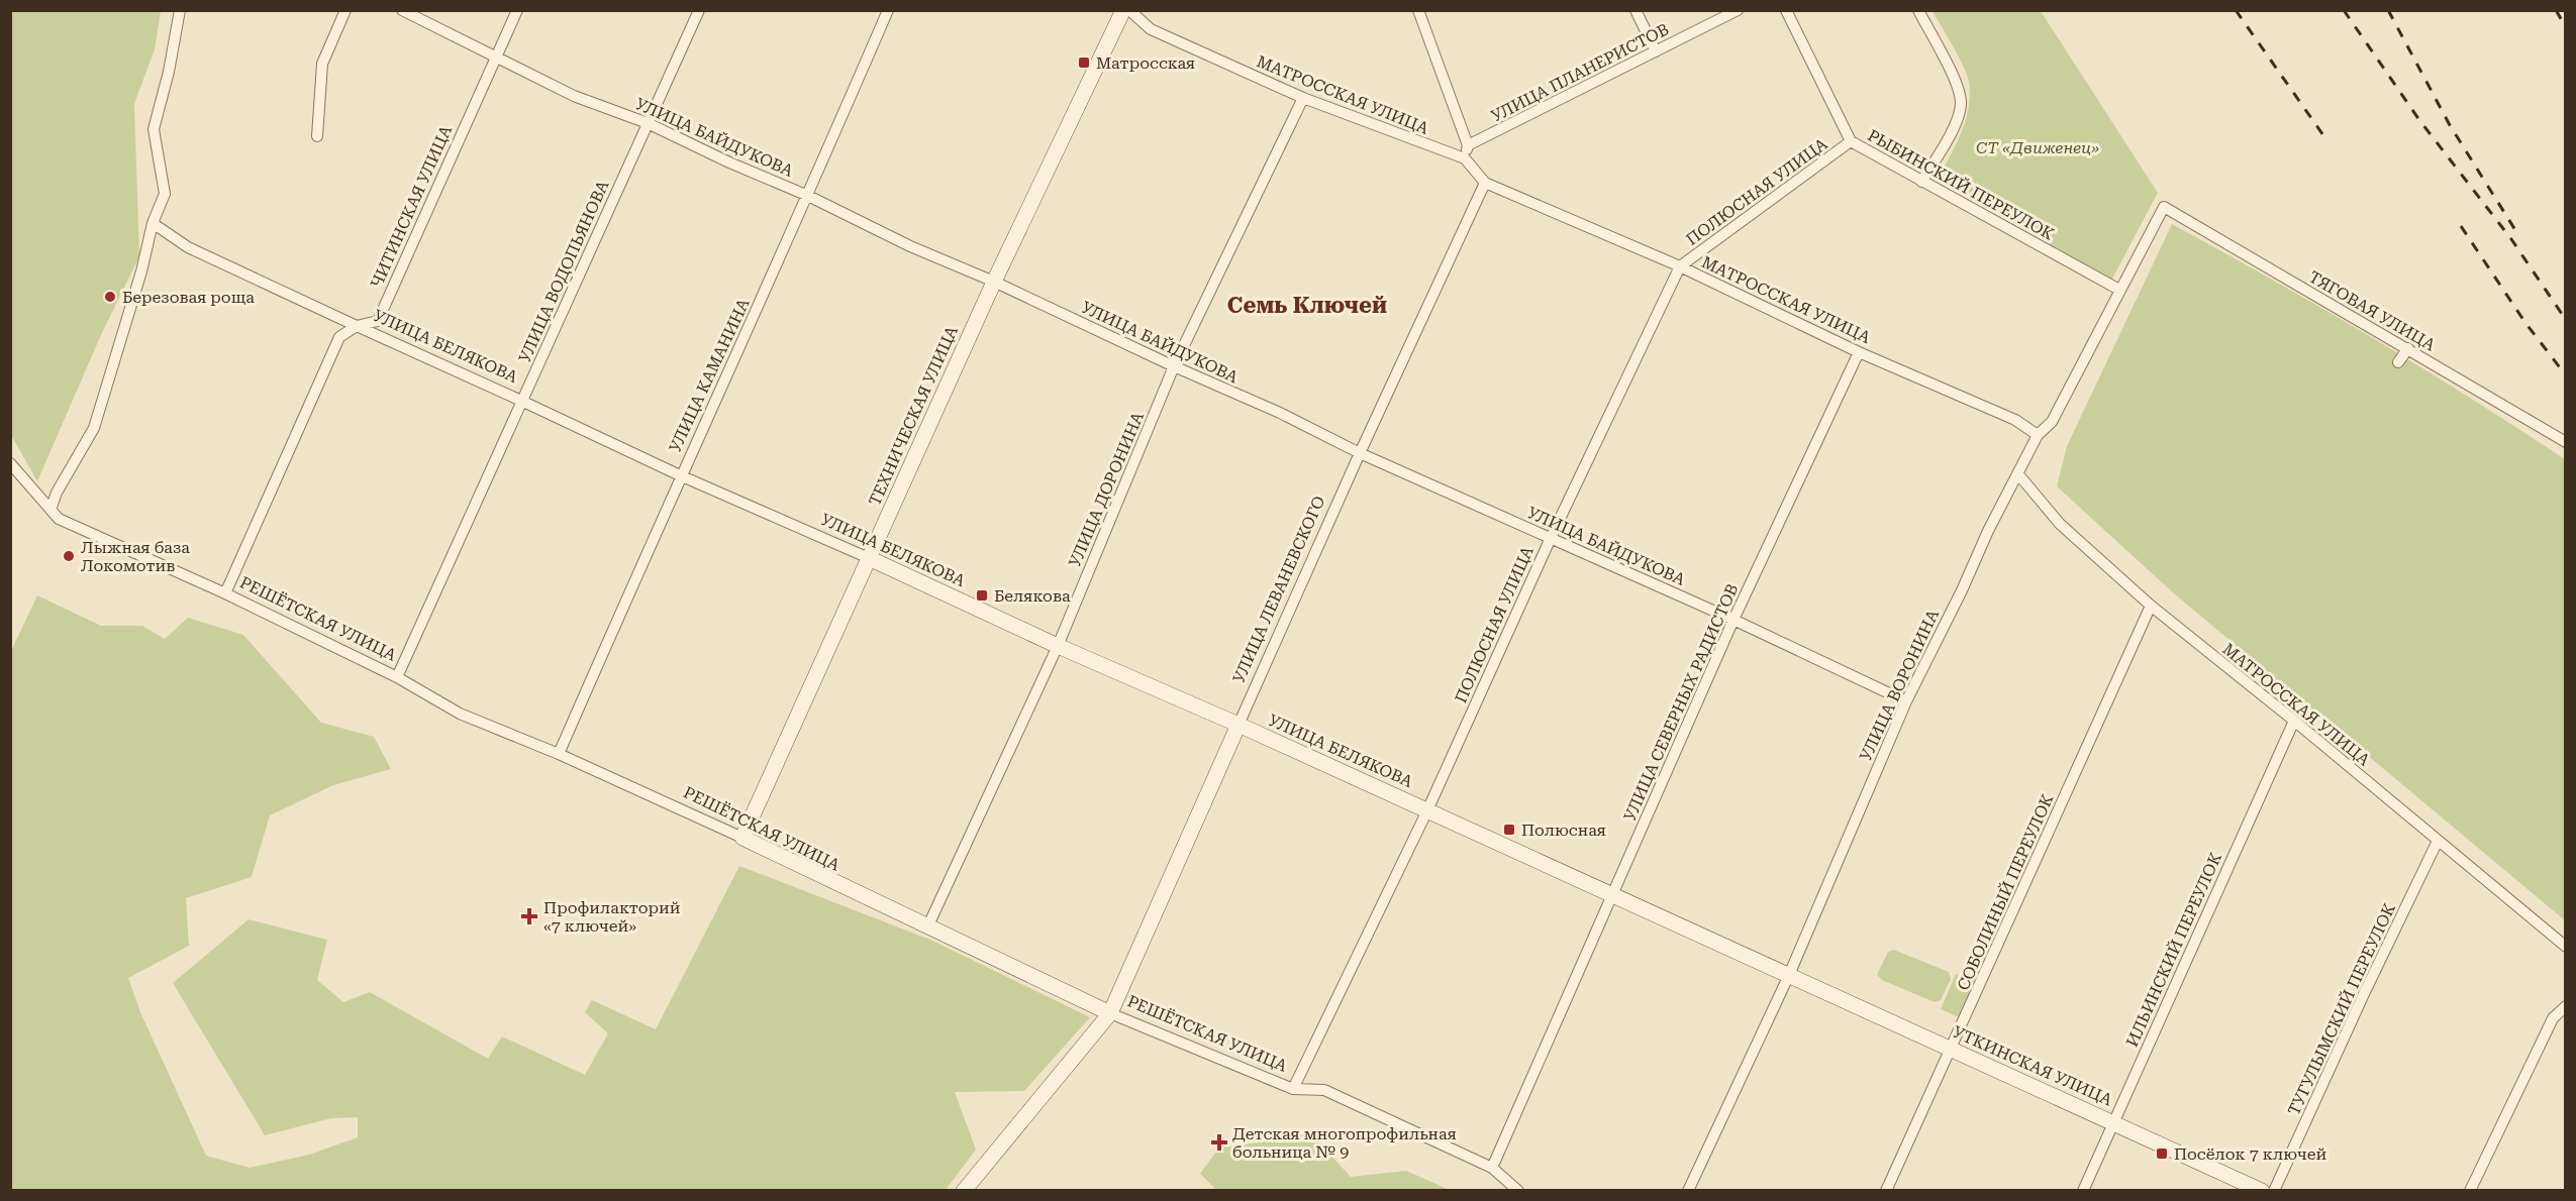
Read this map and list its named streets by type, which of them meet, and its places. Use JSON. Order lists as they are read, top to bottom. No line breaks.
{"streets":{"street":["УЛИЦА ПЛАНЕРИСТОВ","МАТРОССКАЯ УЛИЦА","УЛИЦА БАЙДУКОВА","РЫБИНСКИЙ ПЕРЕУЛОК","ПОЛЮСНАЯ УЛИЦА","ЧИТИНСКАЯ УЛИЦА","УЛИЦА ВОДОПЬЯНОВА","ТЯГОВАЯ УЛИЦА","УЛИЦА БЕЛЯКОВА","УЛИЦА КАМАНИНА","ТЕХНИЧЕСКАЯ УЛИЦА","УЛИЦА ДОРОНИНА","УЛИЦА ЛЕВАНЕВСКОГО","РЕШЁТСКАЯ УЛИЦА","УЛИЦА ВОРОНИНА","УЛИЦА СЕВЕРНЫХ РАДИСТОВ","СОБОЛИНЫЙ ПЕРЕУЛОК","ИЛЬИНСКИЙ ПЕРЕУЛОК","ТУГУЛЫМСКИЙ ПЕРЕУЛОК","УТКИНСКАЯ УЛИЦА"]},"crossings":[["МАТРОССКАЯ УЛИЦА","ПОЛЮСНАЯ УЛИЦА"],["МАТРОССКАЯ УЛИЦА","УЛИЦА ДОРОНИНА"],["МАТРОССКАЯ УЛИЦА","УЛИЦА ЛЕВАНЕВСКОГО"],["МАТРОССКАЯ УЛИЦА","УЛИЦА ВОРОНИНА"],["МАТРОССКАЯ УЛИЦА","УЛИЦА СЕВЕРНЫХ РАДИСТОВ"],["МАТРОССКАЯ УЛИЦА","СОБОЛИНЫЙ ПЕРЕУЛОК"],["МАТРОССКАЯ УЛИЦА","ИЛЬИНСКИЙ ПЕРЕУЛОК"],["МАТРОССКАЯ УЛИЦА","ТУГУЛЫМСКИЙ ПЕРЕУЛОК"],["УЛИЦА БАЙДУКОВА","ПОЛЮСНАЯ УЛИЦА"],["УЛИЦА БАЙДУКОВА","ЧИТИНСКАЯ УЛИЦА"],["УЛИЦА БАЙДУКОВА","УЛИЦА ВОДОПЬЯНОВА"],["УЛИЦА БАЙДУКОВА","УЛИЦА КАМАНИНА"],["УЛИЦА БАЙДУКОВА","ТЕХНИЧЕСКАЯ УЛИЦА"],["УЛИЦА БАЙДУКОВА","УЛИЦА ДОРОНИНА"],["УЛИЦА БАЙДУКОВА","УЛИЦА ЛЕВАНЕВСКОГО"],["УЛИЦА БАЙДУКОВА","УЛИЦА ВОРОНИНА"],["УЛИЦА БАЙДУКОВА","УЛИЦА СЕВЕРНЫХ РАДИСТОВ"],["РЫБИНСКИЙ ПЕРЕУЛОК","ПОЛЮСНАЯ УЛИЦА"],["РЫБИНСКИЙ ПЕРЕУЛОК","УЛИЦА ВОРОНИНА"],["ПОЛЮСНАЯ УЛИЦА","УЛИЦА БЕЛЯКОВА"],["ПОЛЮСНАЯ УЛИЦА","РЕШЁТСКАЯ УЛИЦА"],["ЧИТИНСКАЯ УЛИЦА","УЛИЦА БЕЛЯКОВА"],["ЧИТИНСКАЯ УЛИЦА","РЕШЁТСКАЯ УЛИЦА"],["УЛИЦА ВОДОПЬЯНОВА","УЛИЦА БЕЛЯКОВА"],["УЛИЦА ВОДОПЬЯНОВА","РЕШЁТСКАЯ УЛИЦА"],["ТЯГОВАЯ УЛИЦА","УЛИЦА ВОРОНИНА"],["УЛИЦА БЕЛЯКОВА","УЛИЦА КАМАНИНА"],["УЛИЦА БЕЛЯКОВА","ТЕХНИЧЕСКАЯ УЛИЦА"],["УЛИЦА БЕЛЯКОВА","УЛИЦА ДОРОНИНА"],["УЛИЦА БЕЛЯКОВА","УЛИЦА ЛЕВАНЕВСКОГО"],["УЛИЦА БЕЛЯКОВА","УЛИЦА ВОРОНИНА"],["УЛИЦА БЕЛЯКОВА","УЛИЦА СЕВЕРНЫХ РАДИСТОВ"],["УЛИЦА БЕЛЯКОВА","УТКИНСКАЯ УЛИЦА"],["УЛИЦА КАМАНИНА","РЕШЁТСКАЯ УЛИЦА"],["ТЕХНИЧЕСКАЯ УЛИЦА","РЕШЁТСКАЯ УЛИЦА"],["УЛИЦА ДОРОНИНА","РЕШЁТСКАЯ УЛИЦА"],["УЛИЦА ЛЕВАНЕВСКОГО","РЕШЁТСКАЯ УЛИЦА"],["РЕШЁТСКАЯ УЛИЦА","УЛИЦА СЕВЕРНЫХ РАДИСТОВ"],["УЛИЦА ВОРОНИНА","УТКИНСКАЯ УЛИЦА"],["СОБОЛИНЫЙ ПЕРЕУЛОК","УТКИНСКАЯ УЛИЦА"],["ИЛЬИНСКИЙ ПЕРЕУЛОК","УТКИНСКАЯ УЛИЦА"]],"districts":["Семь Ключей"],"parks":["СТ «Движенец»"],"places":{"transit":["Матросская","Белякова","Полюсная","Посёлок 7 ключей"],"other":["Березовая роща","Лыжная база Локомотив"],"health":["Профилакторий «7 ключей»","Детская многопрофильная больница № 9"]}}
